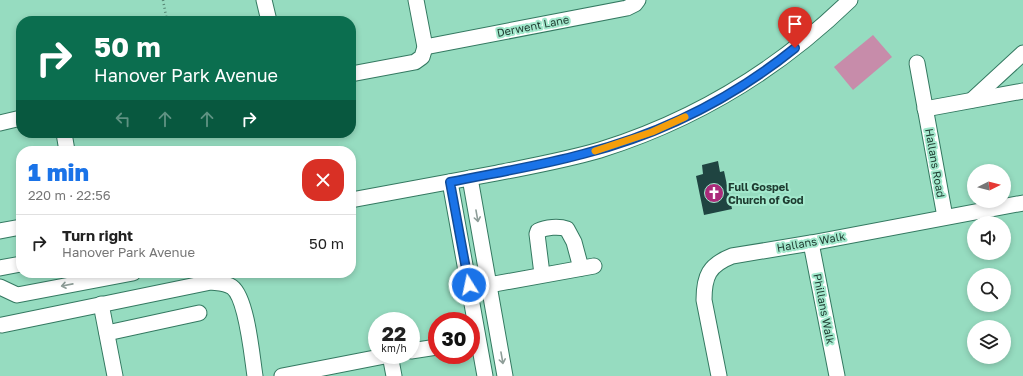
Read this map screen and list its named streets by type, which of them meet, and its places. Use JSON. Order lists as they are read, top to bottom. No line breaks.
{"streets":{"street":["Derwent Lane","Hallans Road","Hallans Walk","Phillans Walk"]},"crossings":[["Hallans Road","Hallans Walk"],["Hallans Walk","Phillans Walk"]],"places":{"church":["Full Gospel Church of God"]},"north":"right","page":{"turn":["50 m","Hanover Park Avenue"],"heading":["1 min","220 m · 22:56"],"list":[{"name":"Turn right","note":"Hanover Park Avenue","value":"50 m"}],"speed":"22 km/h","limit":"30"}}
